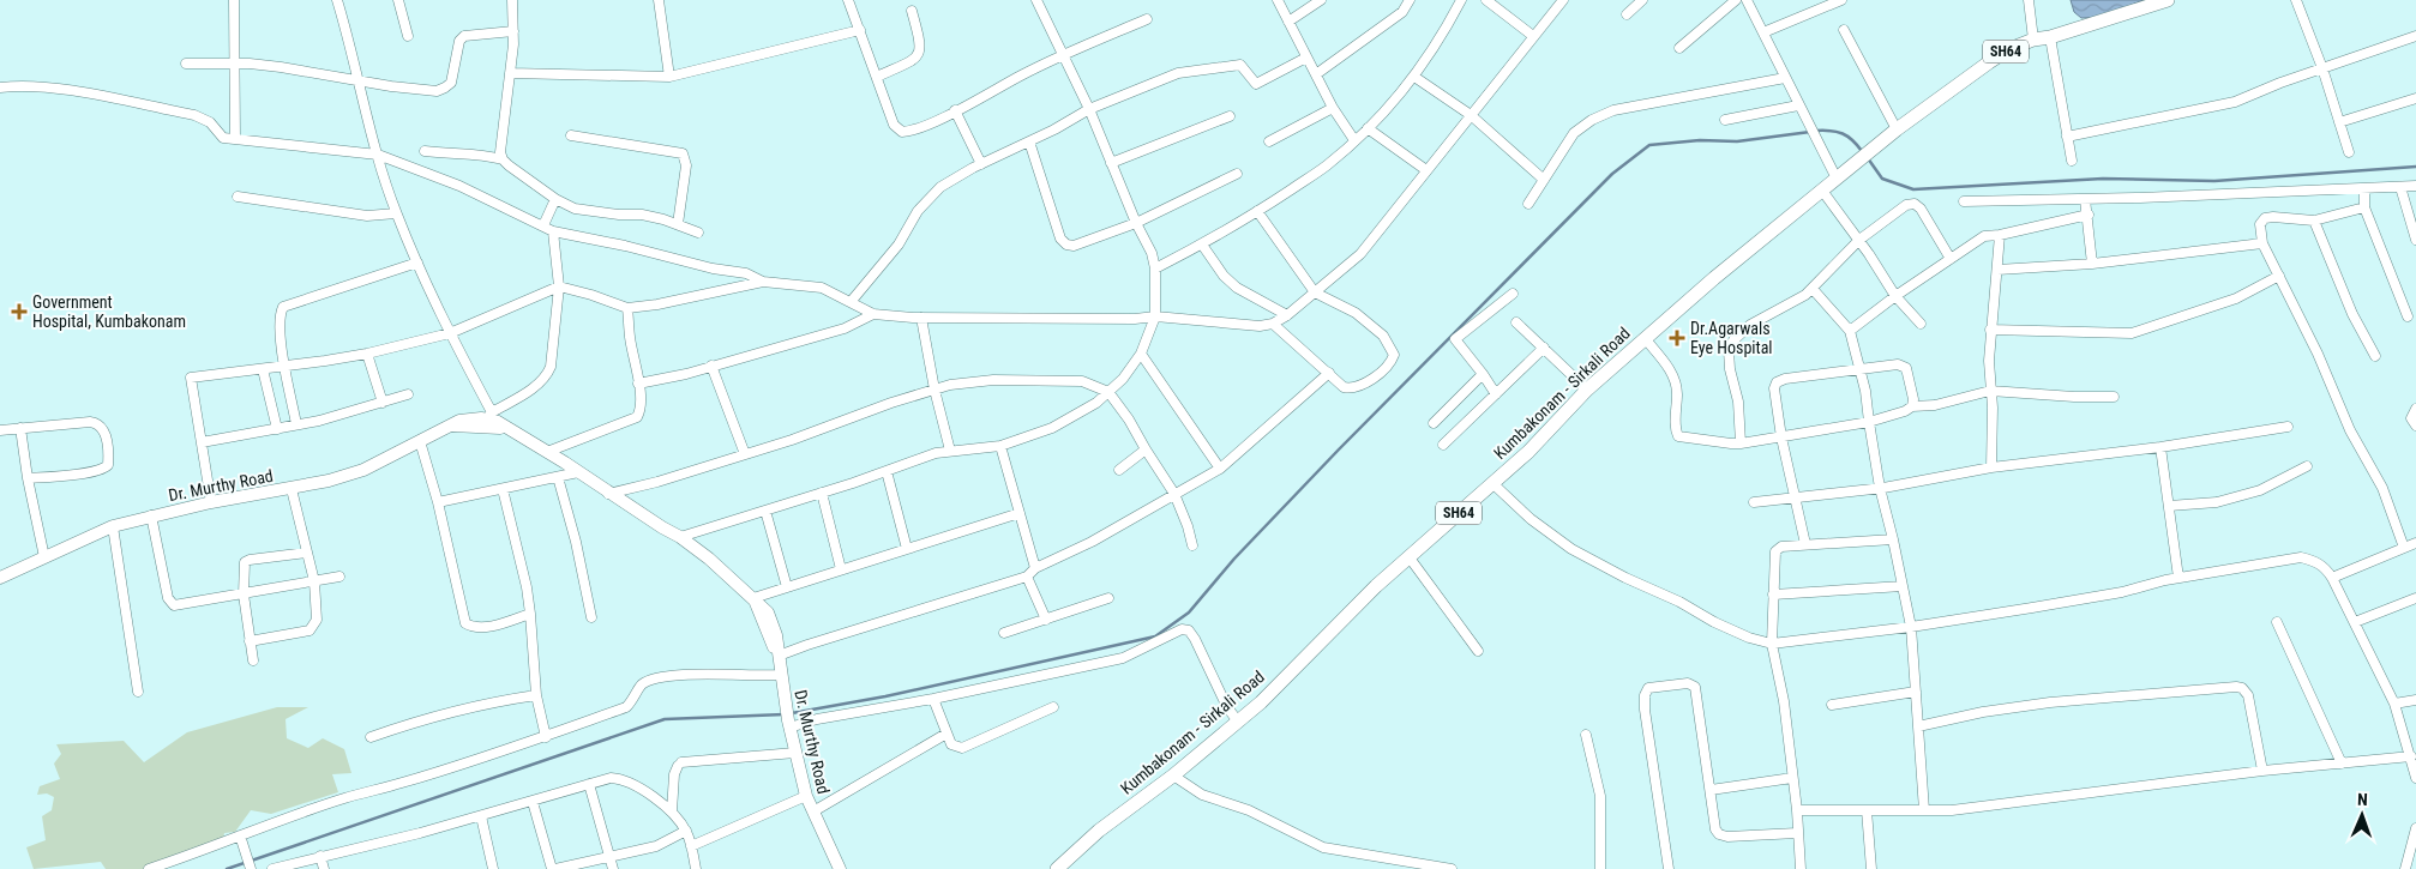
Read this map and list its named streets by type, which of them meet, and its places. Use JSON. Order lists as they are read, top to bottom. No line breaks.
{"streets":{"main road":["SH64","Kumbakonam - Sirkali Road","Dr. Murthy Road"]},"places":{"health":["Government Hospital, Kumbakonam","Dr.Agarwals Eye Hospital"]},"north":"top"}
